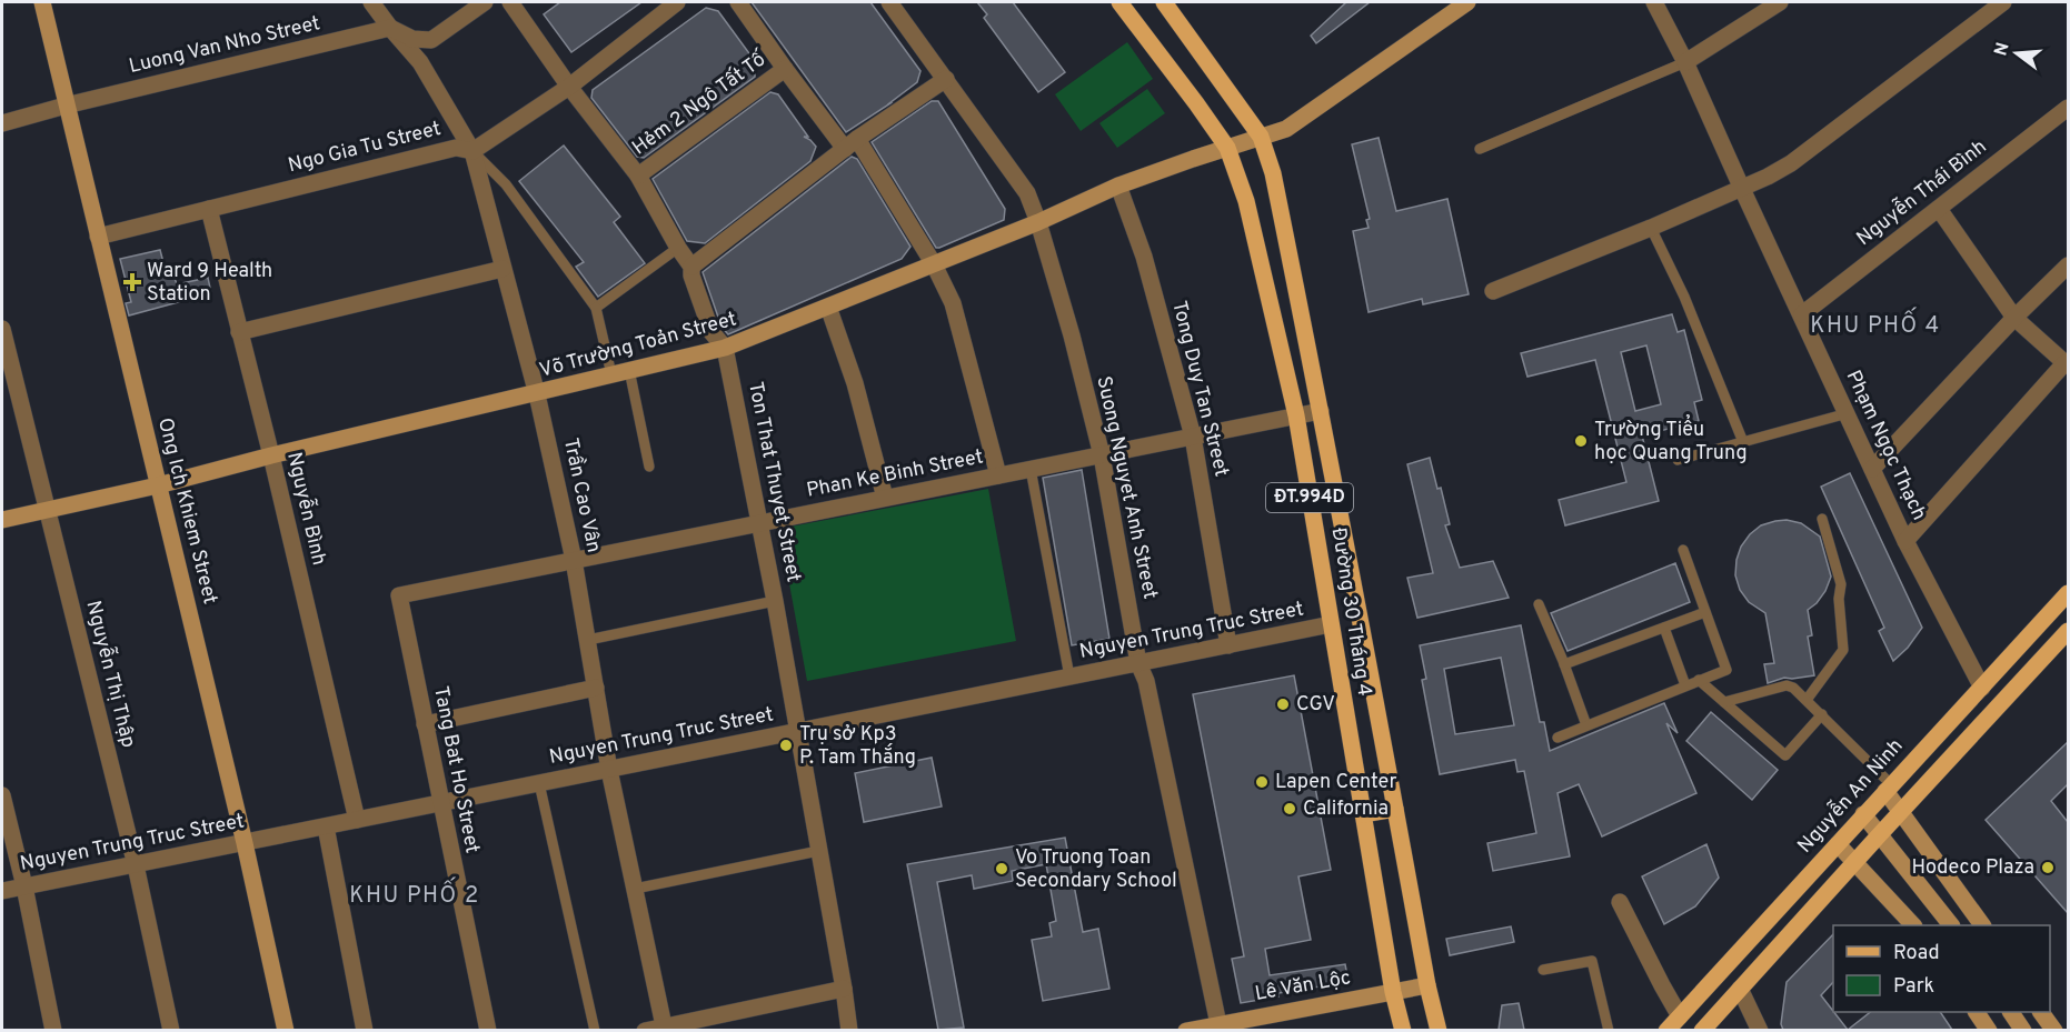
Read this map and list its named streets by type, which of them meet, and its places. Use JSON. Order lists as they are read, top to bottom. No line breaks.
{"streets":{"main road":["ĐT.994D","Đường 30 Tháng 4","Nguyễn An Ninh"],"street":["Luong Van Nho Street","Hẻm 2 Ngô Tất Tố","Ngo Gia Tu Street","Nguyễn Thái Bình","Võ Trường Toản Street","Tong Duy Tan Street","Phạm Ngọc Thạch","Phan Ke Binh Street","Ton That Thuyet Street","Suong Nguyet Anh Street","Trần Cao Vân","Nguyễn Bình","Ong Ich Khiem Street","Nguyen Trung Truc Street","Nguyễn Thị Thập","Tang Bat Ho Street","Lê Văn Lộc"]},"crossings":[["Luong Van Nho Street","Trần Cao Vân"],["Luong Van Nho Street","Ong Ich Khiem Street"],["Hẻm 2 Ngô Tất Tố","Ton That Thuyet Street"],["Ngo Gia Tu Street","Trần Cao Vân"],["Ngo Gia Tu Street","Nguyễn Bình"],["Ngo Gia Tu Street","Ong Ich Khiem Street"],["Nguyễn Thái Bình","Phạm Ngọc Thạch"],["Võ Trường Toản Street","Tong Duy Tan Street"],["Võ Trường Toản Street","Ton That Thuyet Street"],["Võ Trường Toản Street","Suong Nguyet Anh Street"],["Võ Trường Toản Street","Trần Cao Vân"],["Võ Trường Toản Street","Nguyễn Bình"],["Võ Trường Toản Street","Ong Ich Khiem Street"],["Võ Trường Toản Street","Đường 30 Tháng 4"],["Võ Trường Toản Street","Nguyễn Thị Thập"],["Tong Duy Tan Street","Phan Ke Binh Street"],["Tong Duy Tan Street","Nguyen Trung Truc Street"],["Phạm Ngọc Thạch","Nguyễn An Ninh"],["Phan Ke Binh Street","Ton That Thuyet Street"],["Phan Ke Binh Street","Suong Nguyet Anh Street"],["Phan Ke Binh Street","Trần Cao Vân"],["Phan Ke Binh Street","Đường 30 Tháng 4"],["Phan Ke Binh Street","Tang Bat Ho Street"],["Ton That Thuyet Street","Nguyen Trung Truc Street"],["Suong Nguyet Anh Street","Nguyen Trung Truc Street"],["Suong Nguyet Anh Street","Lê Văn Lộc"],["Trần Cao Vân","Nguyen Trung Truc Street"],["Nguyễn Bình","Nguyen Trung Truc Street"],["Ong Ich Khiem Street","Nguyen Trung Truc Street"],["Đường 30 Tháng 4","Nguyen Trung Truc Street"],["Đường 30 Tháng 4","Lê Văn Lộc"],["Nguyen Trung Truc Street","Nguyễn Thị Thập"],["Nguyen Trung Truc Street","Tang Bat Ho Street"]],"districts":["KHU PHỐ 4","KHU PHỐ 2"],"places":{"health":["Ward 9 Health Station"],"other":["Trường Tiểu học Quang Trung","CGV","Trụ sở Kp3 P. Tam Thắng","Lapen Center","California","Hodeco Plaza","Vo Truong Toan Secondary School"]},"legend":["Road","Park"],"north":"left"}
